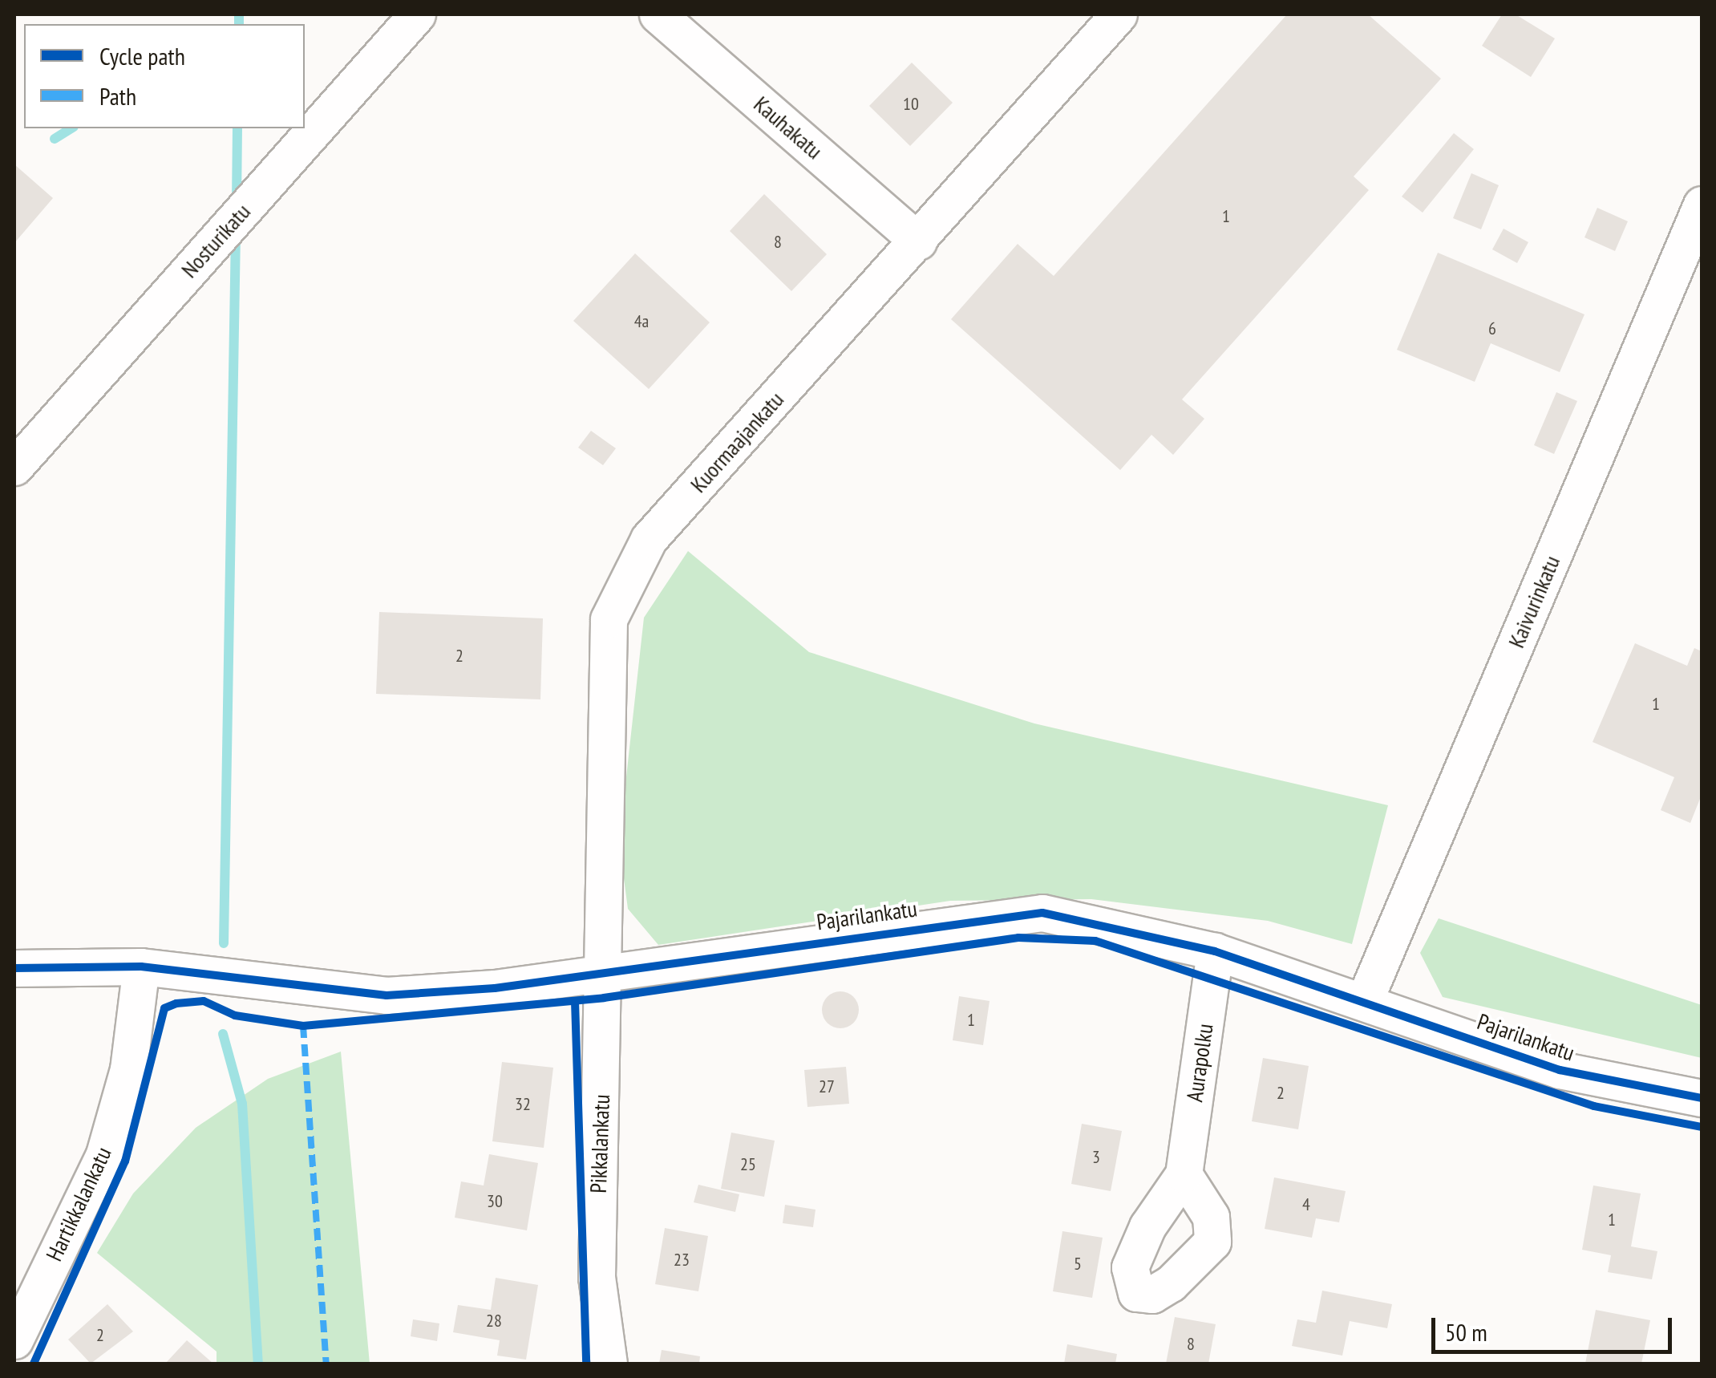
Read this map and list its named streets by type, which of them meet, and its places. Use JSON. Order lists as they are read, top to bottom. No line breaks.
{"streets":{"street":["Kauhakatu","Nosturikatu","Kuormaajankatu","Kaivurinkatu","Pajarilankatu","Aurapolku","Pikkalankatu","Hartikkalankatu"]},"crossings":[["Kauhakatu","Kuormaajankatu"],["Kuormaajankatu","Pajarilankatu"],["Kuormaajankatu","Pikkalankatu"],["Kaivurinkatu","Pajarilankatu"],["Pajarilankatu","Aurapolku"],["Pajarilankatu","Pikkalankatu"],["Pajarilankatu","Hartikkalankatu"]],"house_numbers":["10","1","8","4a","6","2","1","1","27","2","32","3","25","30","4","1","23","5","28","2","8"],"legend":["Cycle path","Path"],"scale_bar":"50 m"}
